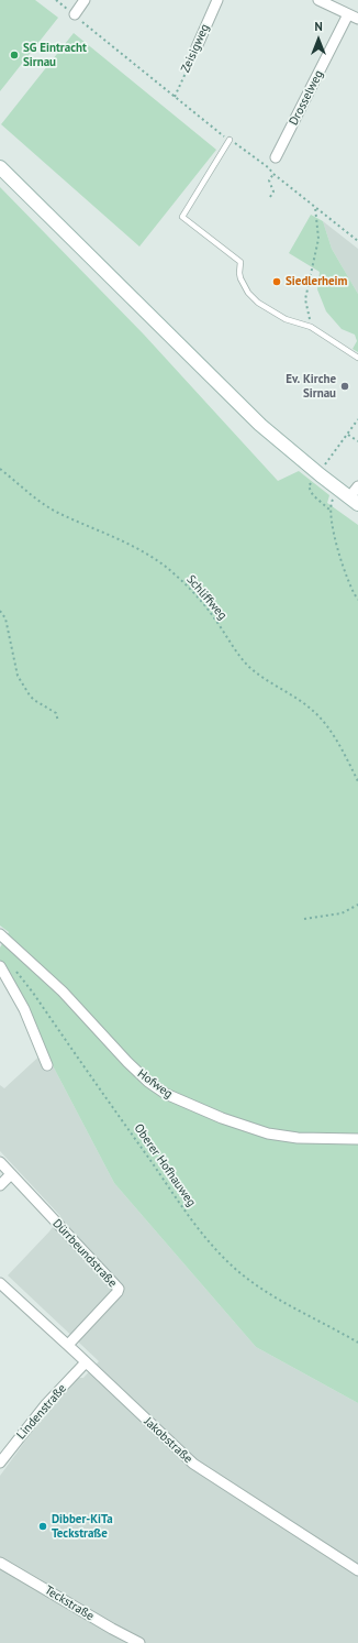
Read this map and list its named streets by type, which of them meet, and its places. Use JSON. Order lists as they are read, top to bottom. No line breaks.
{"streets":{"street":["Zeisigweg","Drosselweg","Hofweg","Dürrbeundstraße","Lindenstraße","Jakobstraße","Teckstraße"],"path":["Schliffweg","Oberer Hofhauweg"]},"crossings":[["Dürrbeundstraße","Jakobstraße"],["Lindenstraße","Jakobstraße"]],"places":["SG Eintracht Sirnau","Siedlerheim","Ev. Kirche Sirnau","Dibber-KiTa Teckstraße"],"north":"top"}
